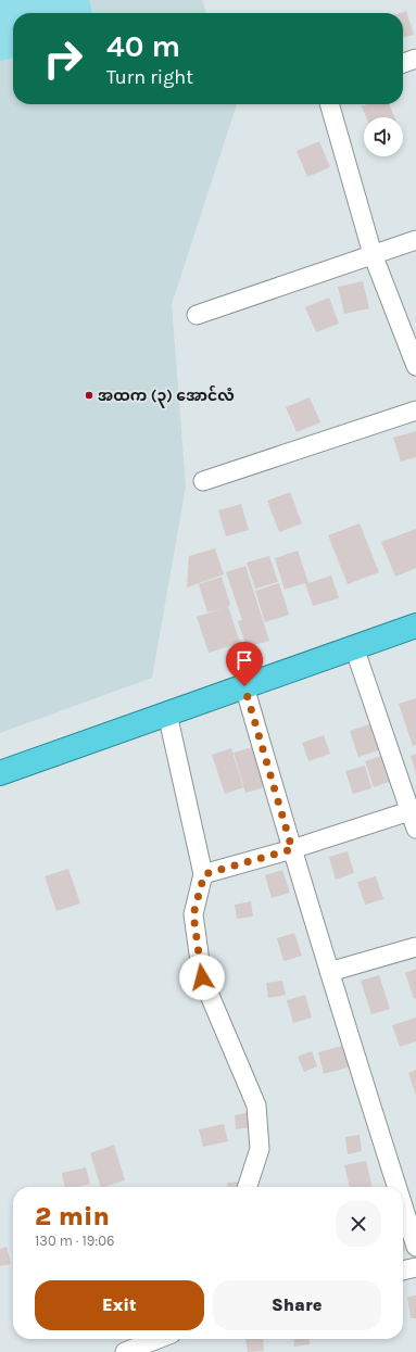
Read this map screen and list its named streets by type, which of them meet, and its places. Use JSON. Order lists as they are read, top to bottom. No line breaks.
{"places":["အထက (၃) အောင်လံ"],"page":{"turn":["40 m","Turn right"],"heading":["2 min","130 m · 19:06"],"buttons":["Exit","Share"]}}
